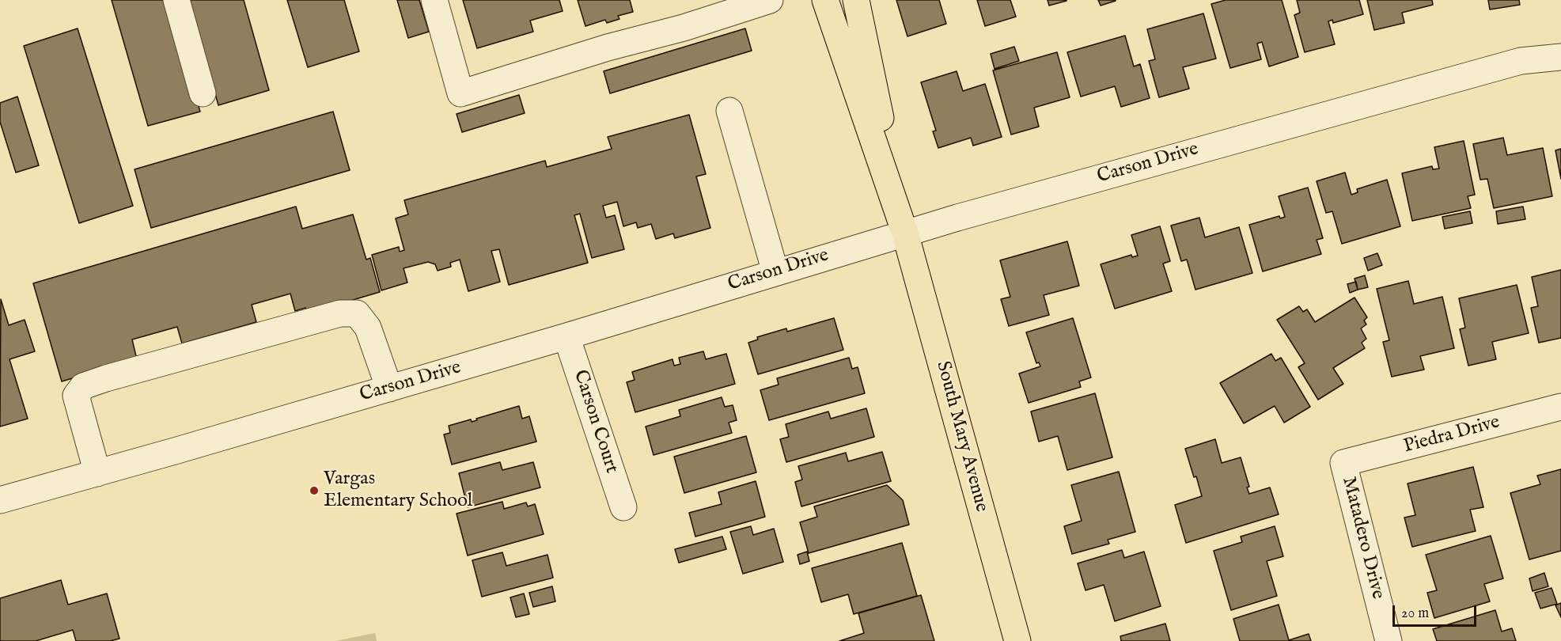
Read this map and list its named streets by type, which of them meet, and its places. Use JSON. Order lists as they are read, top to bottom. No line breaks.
{"streets":{"main road":["South Mary Avenue"],"street":["Carson Drive","Carson Court","Piedra Drive","Matadero Drive"]},"crossings":[["Carson Drive","Carson Court"],["Carson Drive","South Mary Avenue"],["Piedra Drive","Matadero Drive"]],"places":["Vargas Elementary School"],"scale_bar":"20 m"}
